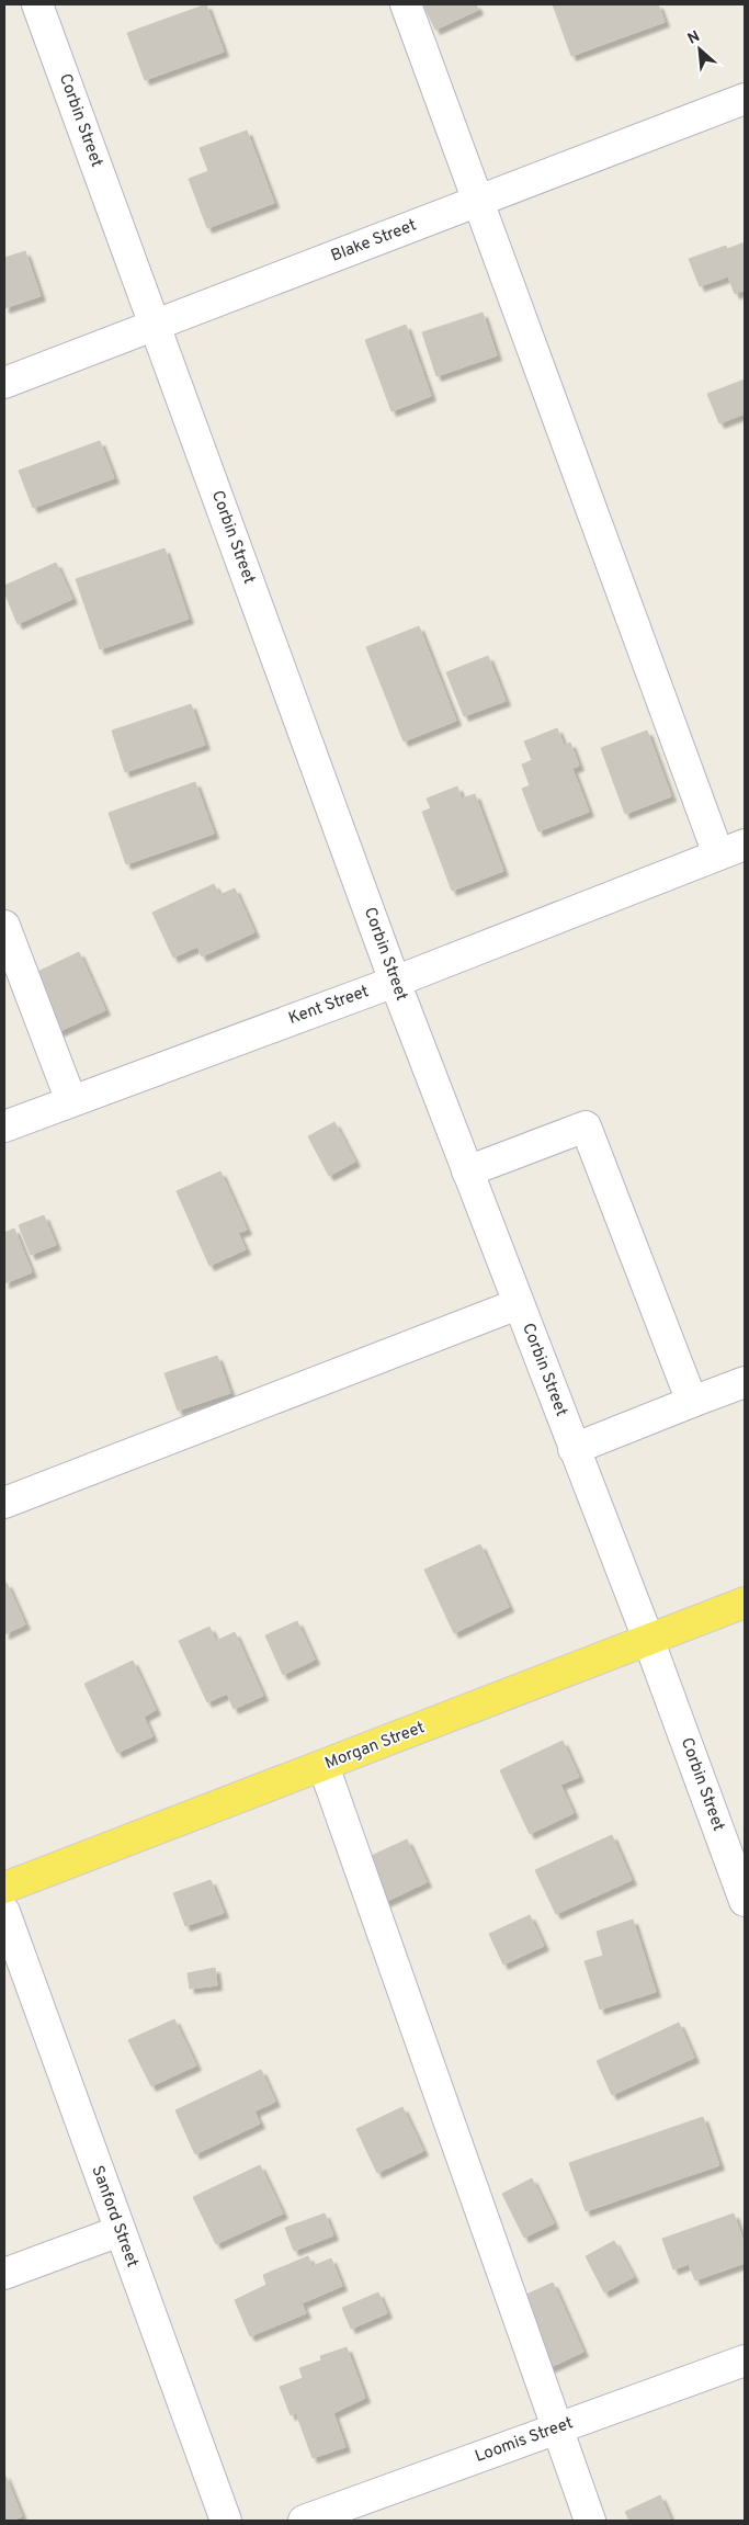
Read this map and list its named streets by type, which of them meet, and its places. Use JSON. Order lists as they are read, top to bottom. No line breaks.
{"streets":{"main road":["Morgan Street"],"street":["Corbin Street","Blake Street","Kent Street","Sanford Street","Loomis Street"]},"crossings":[["Corbin Street","Blake Street"],["Corbin Street","Kent Street"],["Corbin Street","Morgan Street"]],"north":"top left"}
